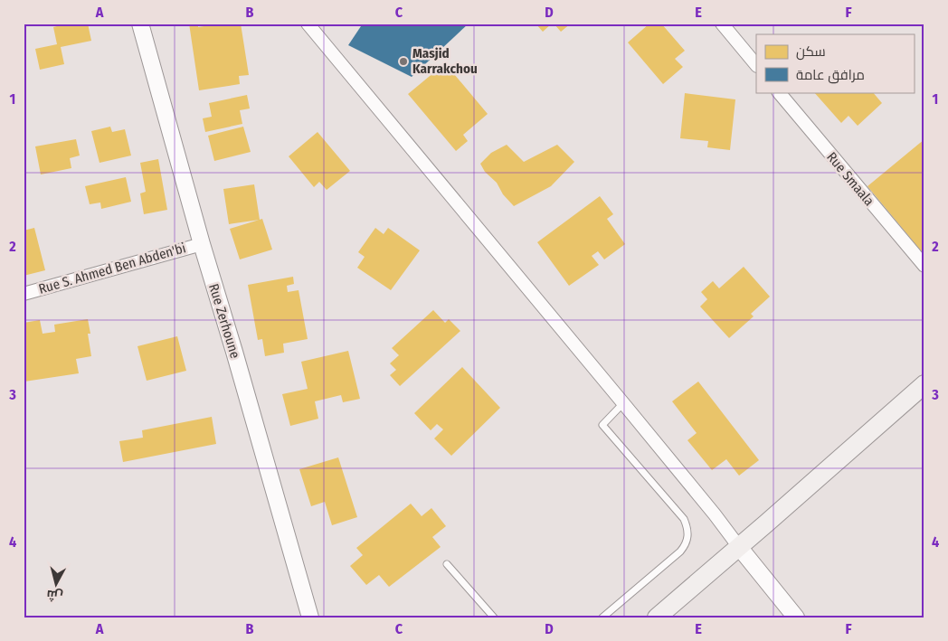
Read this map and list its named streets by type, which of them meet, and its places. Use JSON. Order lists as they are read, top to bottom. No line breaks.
{"streets":{"street":["Rue Smaala","Rue S. Ahmed Ben Abden'bi","Rue Zerhoune"]},"crossings":[["Rue S. Ahmed Ben Abden'bi","Rue Zerhoune"]],"places":["Masjid Karrakchou"],"legend":["سكن","مرافق عامة"],"north":"bottom","grid":{"columns":["A","B","C","D","E","F"],"rows":["1","2","3","4"]}}
